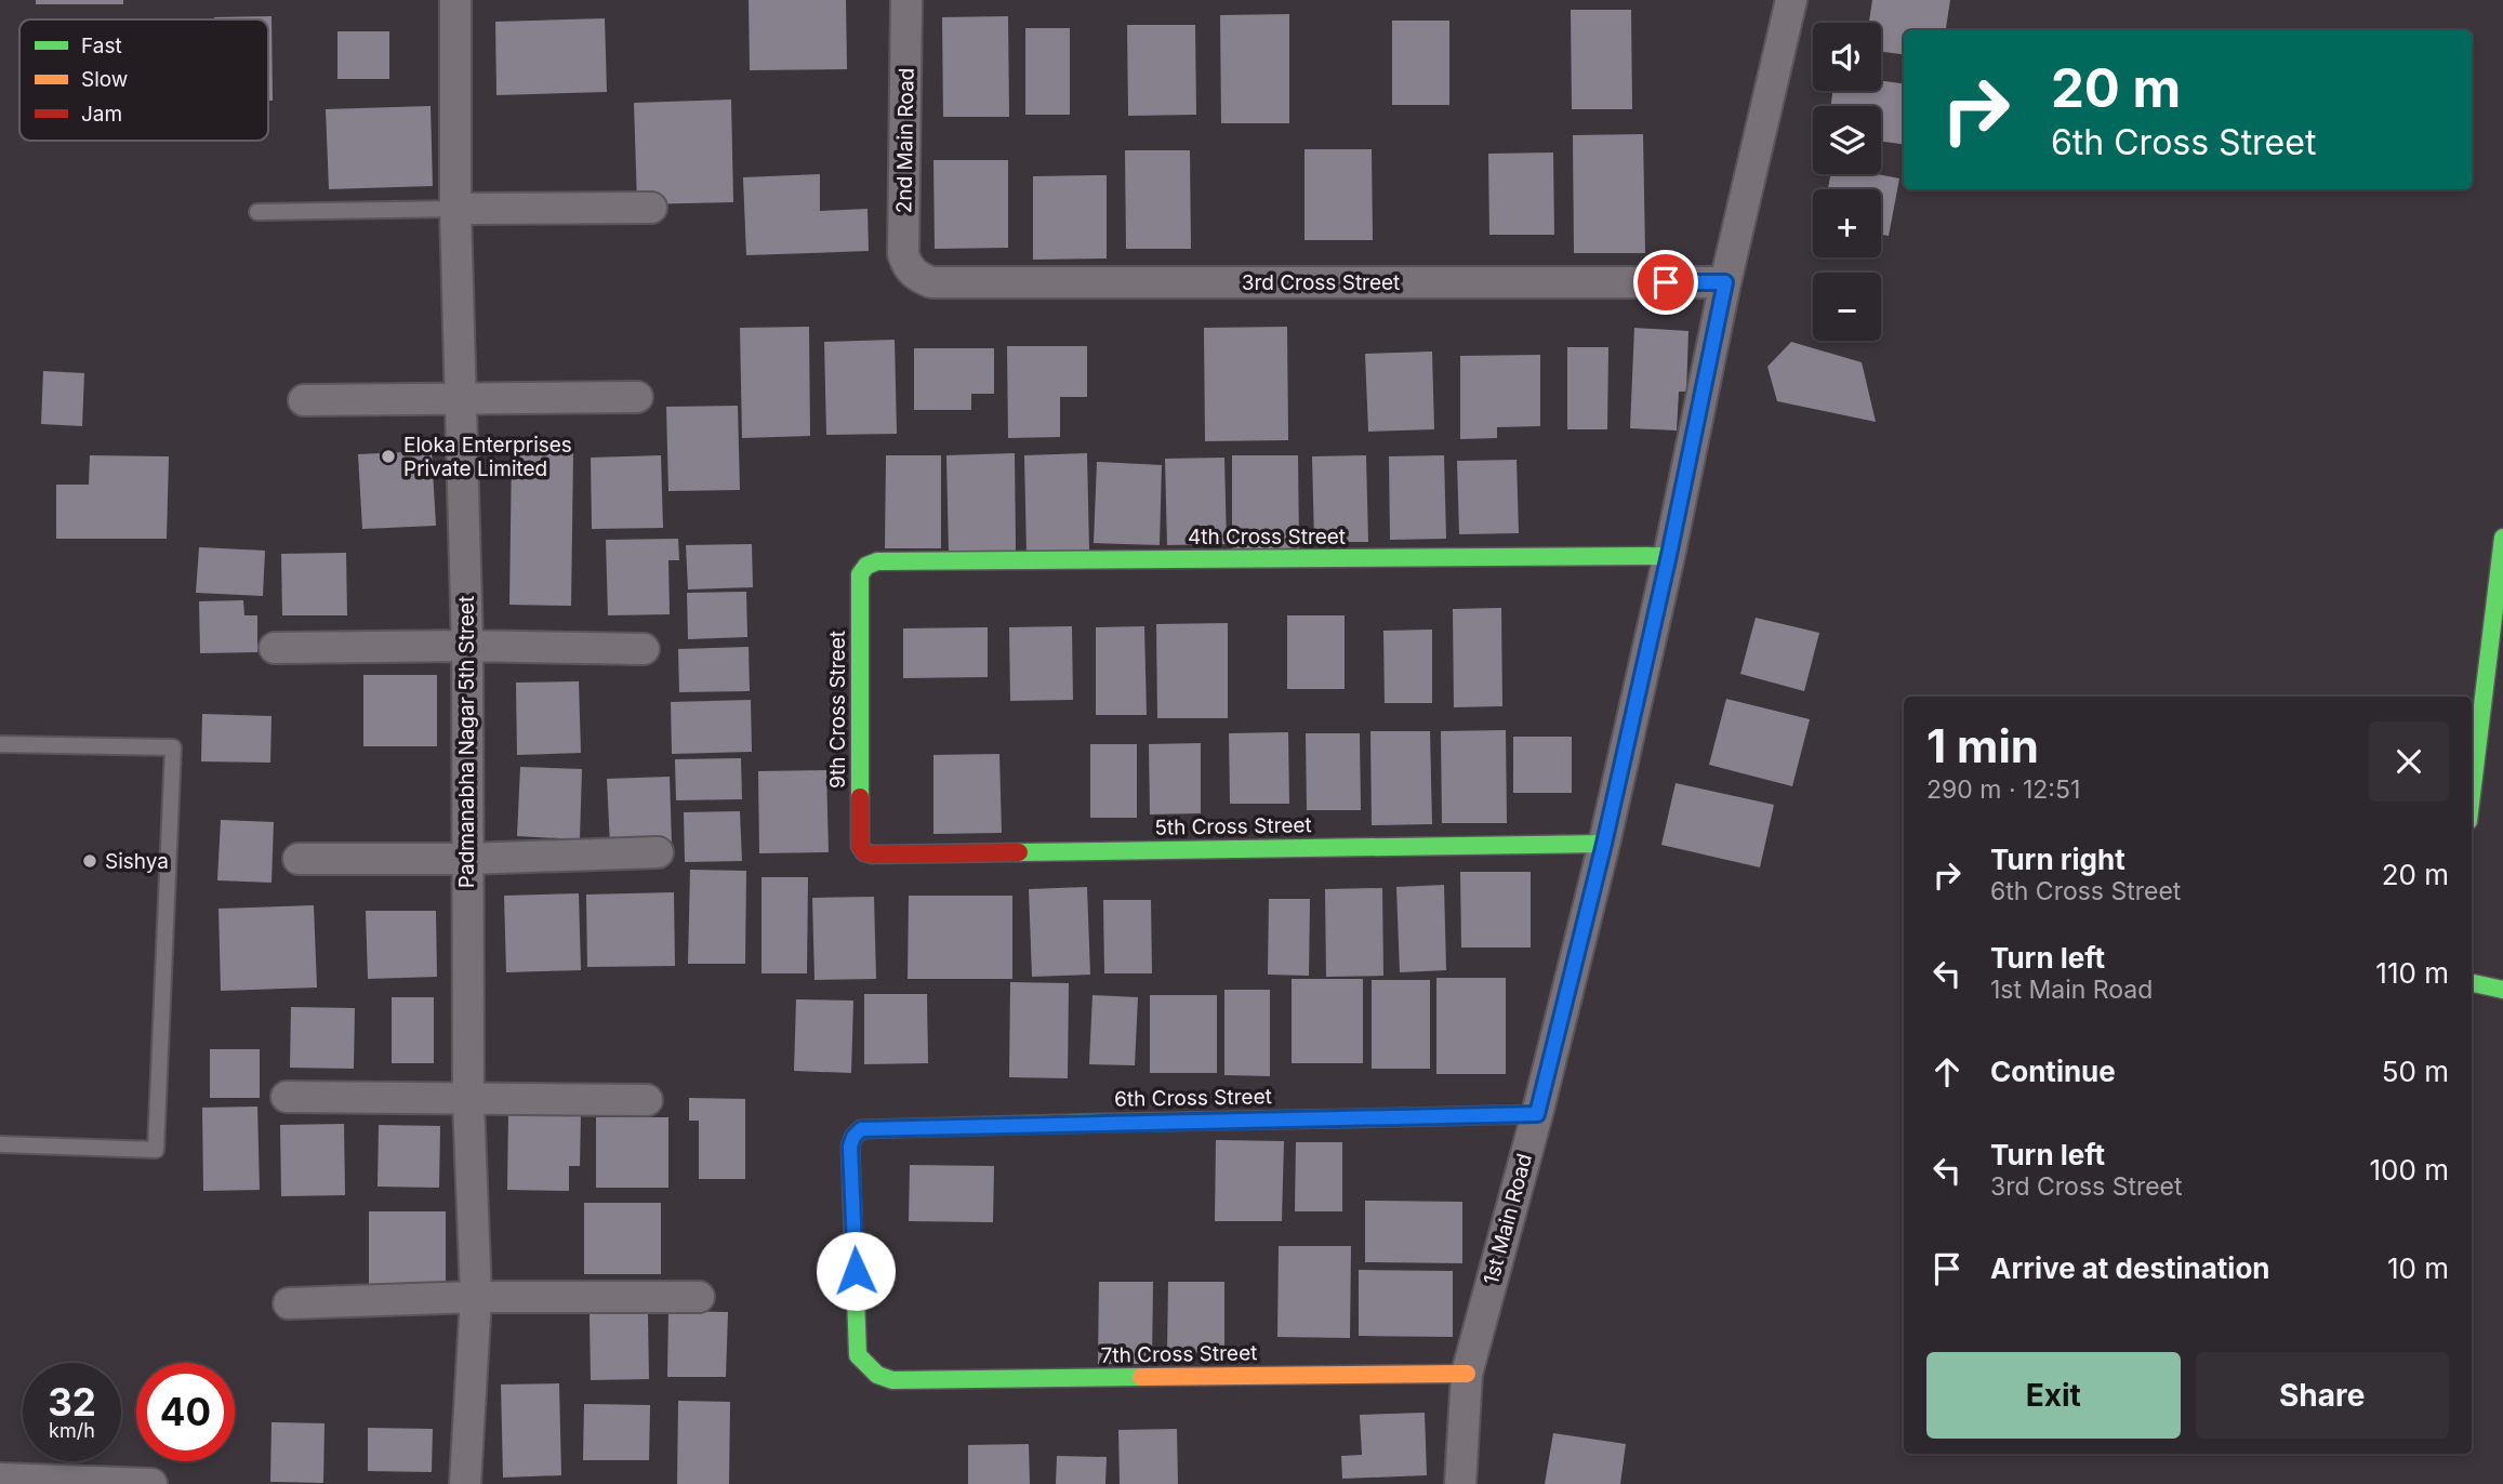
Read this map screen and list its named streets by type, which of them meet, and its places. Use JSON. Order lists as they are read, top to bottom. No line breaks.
{"streets":{"street":["2nd Main Road","3rd Cross Street","4th Cross Street","9th Cross Street","Padmanabha Nagar 5th Street","5th Cross Street","6th Cross Street","1st Main Road","7th Cross Street"]},"crossings":[["2nd Main Road","3rd Cross Street"],["3rd Cross Street","1st Main Road"],["4th Cross Street","9th Cross Street"],["4th Cross Street","1st Main Road"],["9th Cross Street","5th Cross Street"],["5th Cross Street","1st Main Road"],["6th Cross Street","1st Main Road"],["6th Cross Street","7th Cross Street"],["1st Main Road","7th Cross Street"]],"places":["Eloka Enterprises Private Limited","Sishya"],"legend":["Fast","Slow","Jam"],"page":{"map_buttons":["+","−"],"turn":["20 m","6th Cross Street"],"heading":["1 min","290 m · 12:51"],"list":[{"name":"Turn right","note":"6th Cross Street","value":"20 m"},{"name":"Turn left","note":"1st Main Road","value":"110 m"},{"name":"Continue","value":"50 m"},{"name":"Turn left","note":"3rd Cross Street","value":"100 m"},{"name":"Arrive at destination","value":"10 m"}],"buttons":["Exit","Share"],"speed":"32 km/h","limit":"40"}}
